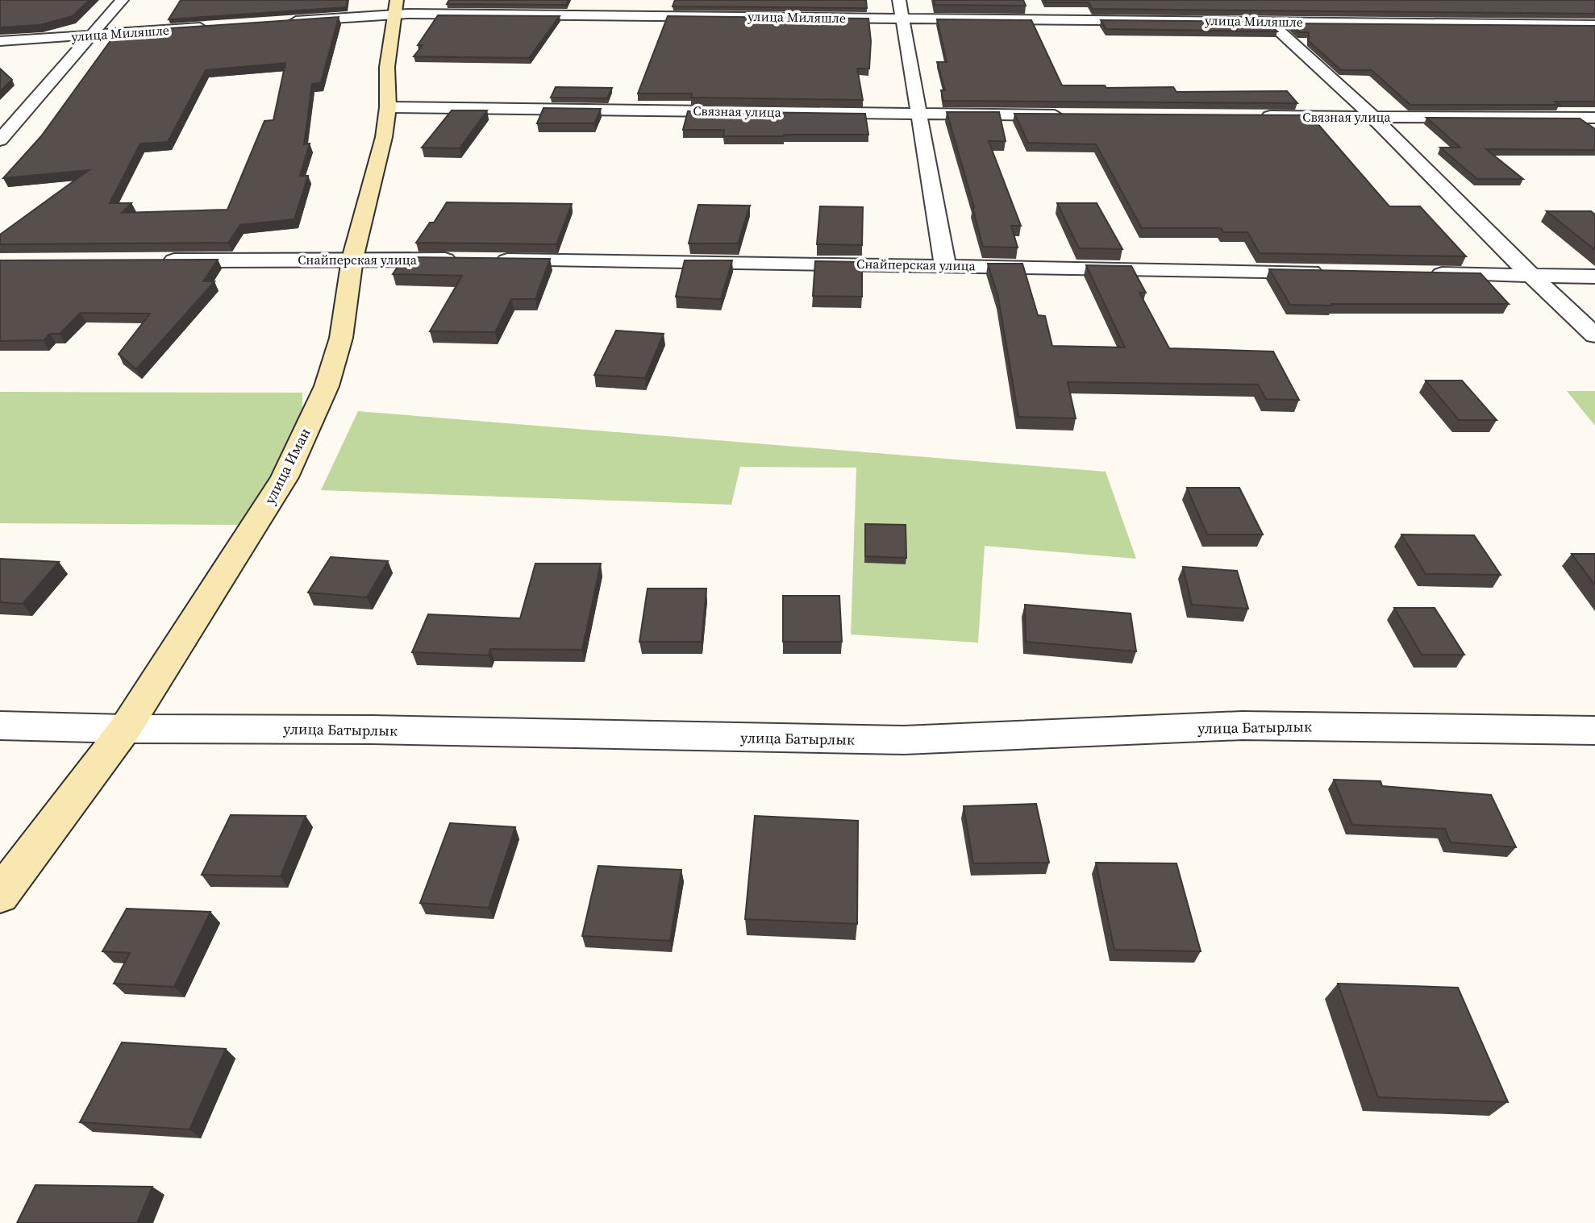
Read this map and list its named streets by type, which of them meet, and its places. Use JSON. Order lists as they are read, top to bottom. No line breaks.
{"streets":{"street":["улица Миляшле","Связная улица","Снайперская улица","улица Иман","улица Батырлык"]},"crossings":[["улица Миляшле","улица Иман"],["Связная улица","улица Иман"],["Снайперская улица","улица Иман"],["улица Иман","улица Батырлык"]]}
